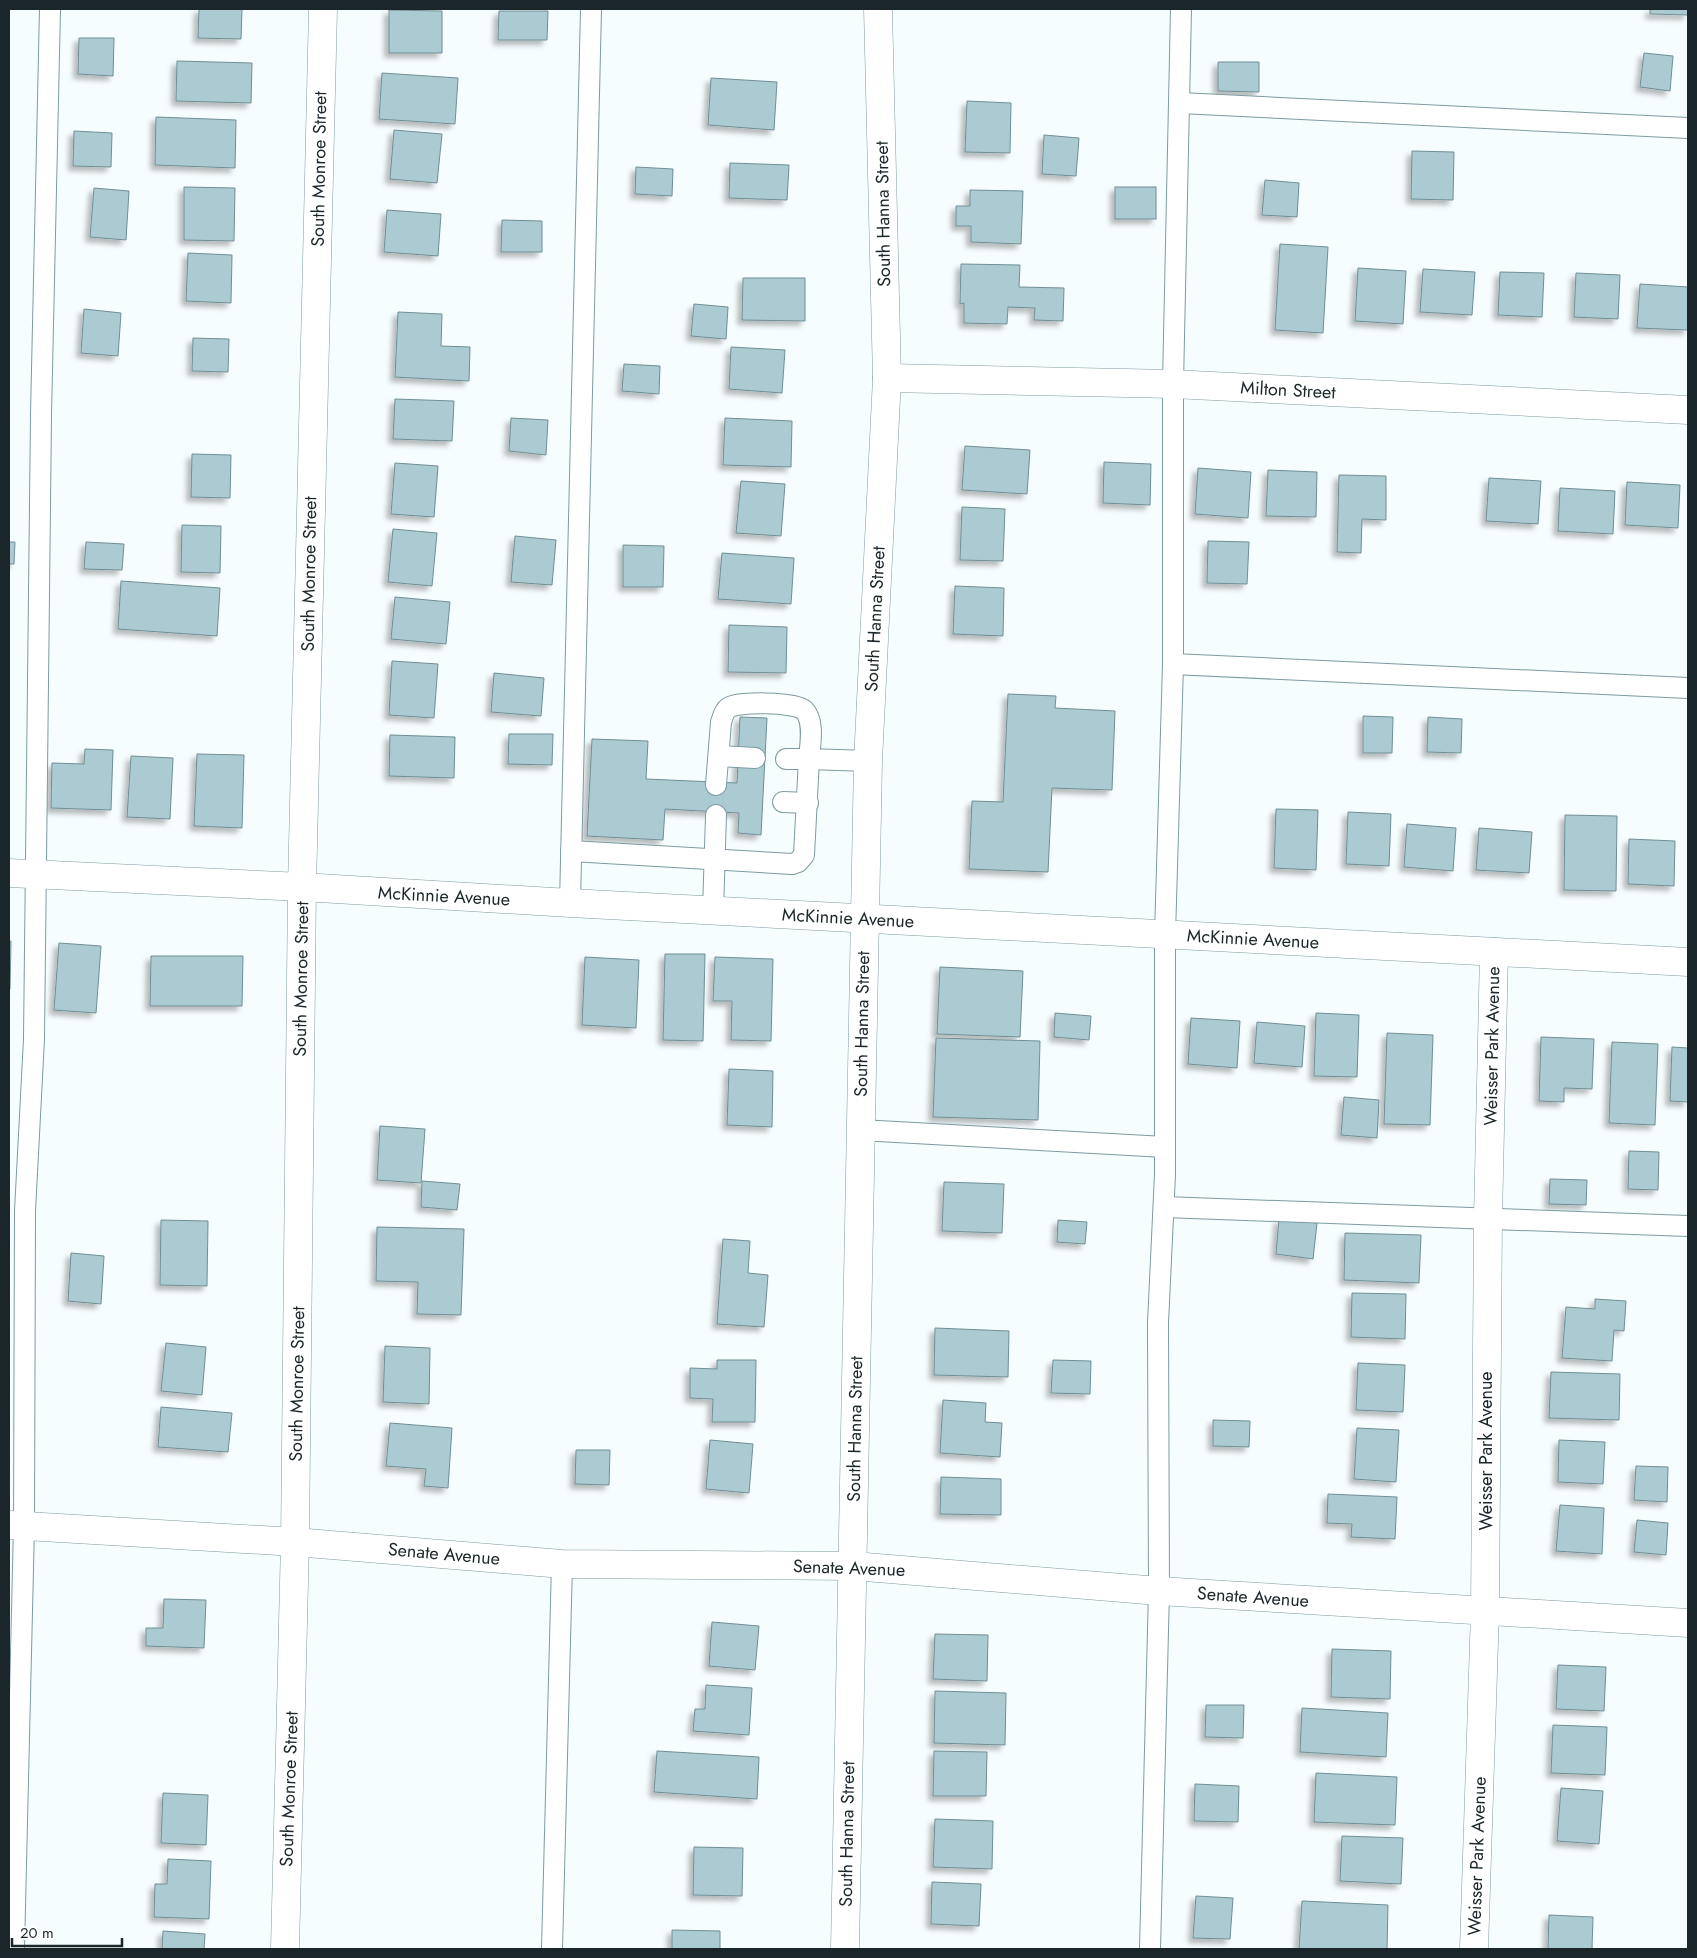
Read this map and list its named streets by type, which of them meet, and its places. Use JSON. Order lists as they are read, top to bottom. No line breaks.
{"streets":{"street":["South Monroe Street","South Hanna Street","Milton Street","McKinnie Avenue","Weisser Park Avenue","Senate Avenue"]},"crossings":[["South Monroe Street","McKinnie Avenue"],["South Monroe Street","Senate Avenue"],["South Hanna Street","Milton Street"],["South Hanna Street","McKinnie Avenue"],["South Hanna Street","Senate Avenue"],["McKinnie Avenue","Weisser Park Avenue"],["Weisser Park Avenue","Senate Avenue"]],"scale_bar":"20 m"}
